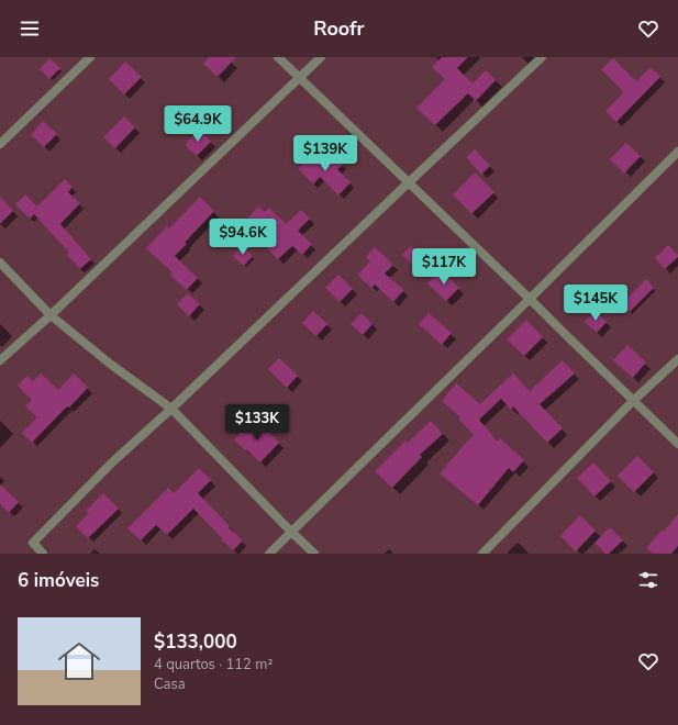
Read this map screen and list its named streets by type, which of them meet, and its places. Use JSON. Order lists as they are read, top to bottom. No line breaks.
{"page":{"header":"Roofr","price":["$64.9K","$139K","$94.6K","$117K","$145K","$133K"],"heading":"6 imóveis","list":[{"name":"$133,000","note":"4 quartos · 112 m² · Casa"}]}}
